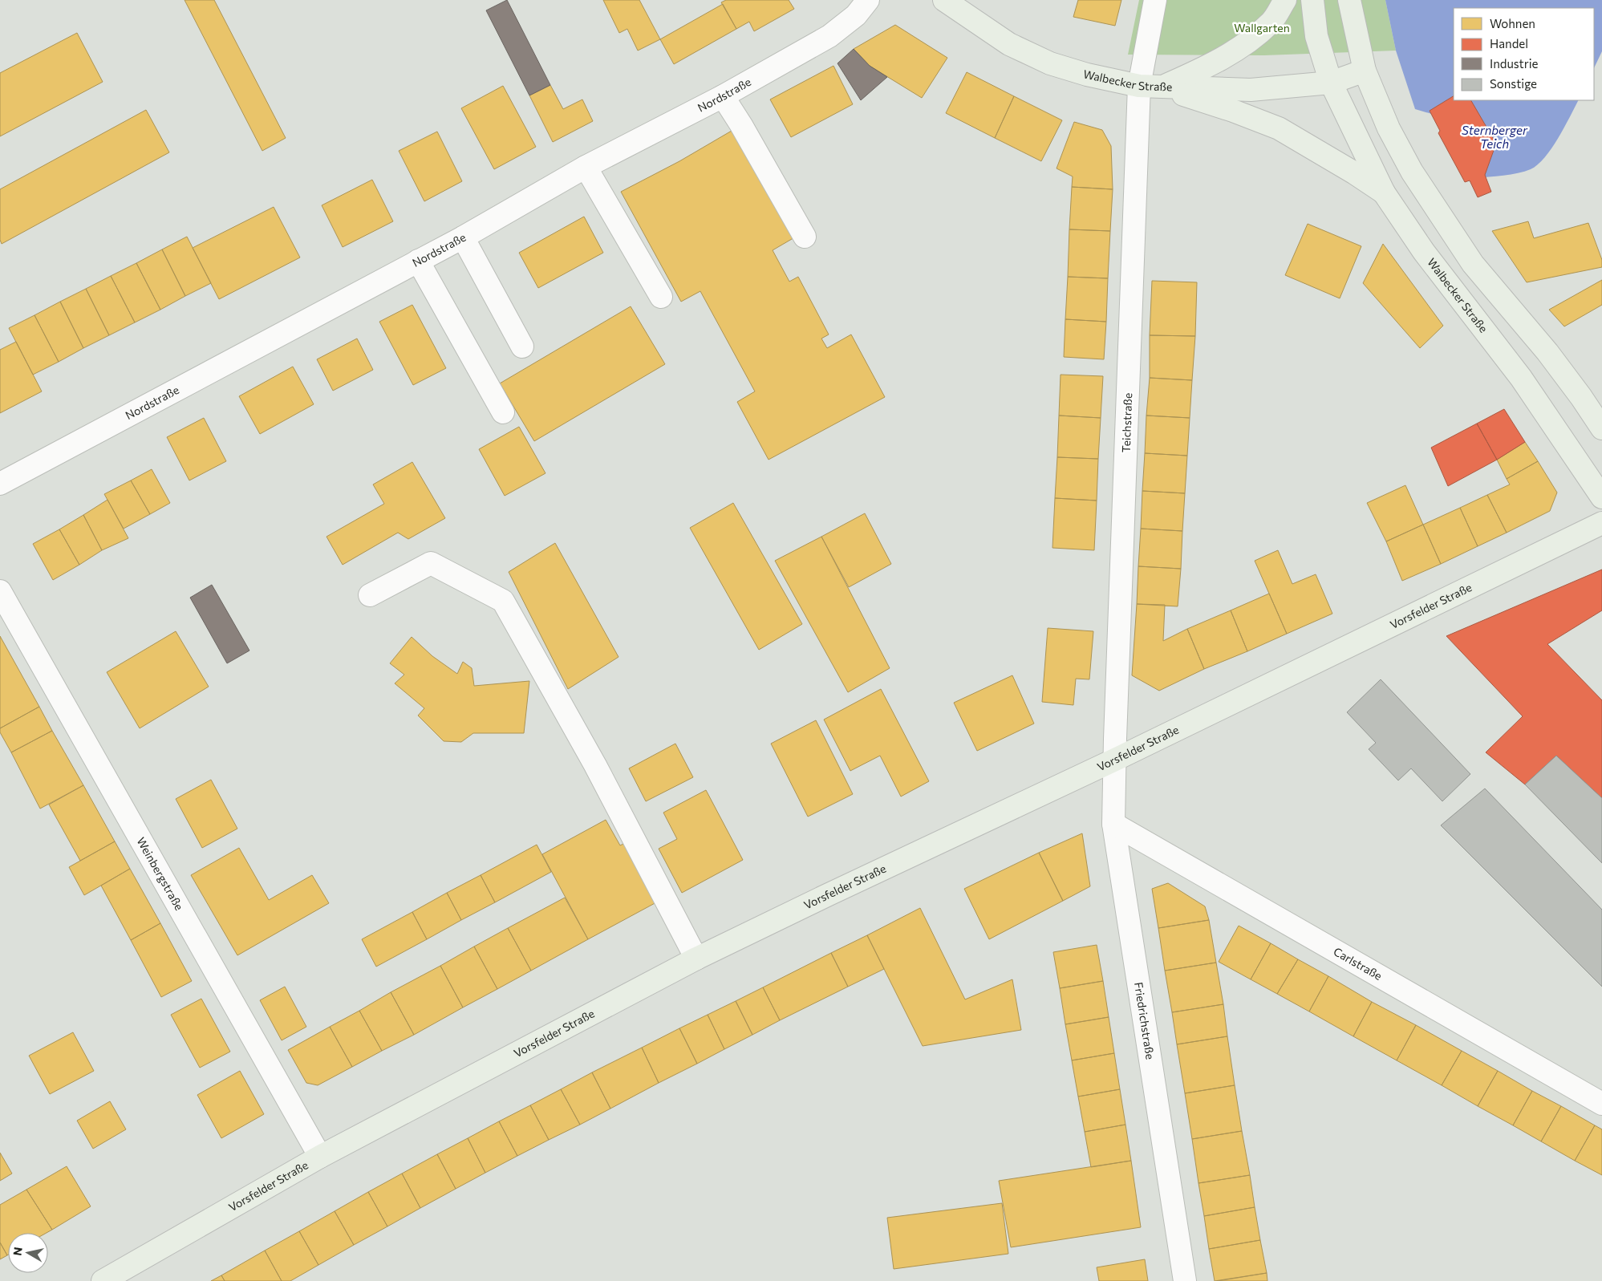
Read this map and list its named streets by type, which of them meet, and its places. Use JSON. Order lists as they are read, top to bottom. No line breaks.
{"streets":{"main road":["Walbecker Straße","Vorsfelder Straße"],"street":["Nordstraße","Teichstraße","Weinbergstraße","Carlstraße","Friedrichstraße"]},"crossings":[["Walbecker Straße","Teichstraße"],["Teichstraße","Vorsfelder Straße"],["Teichstraße","Friedrichstraße"],["Vorsfelder Straße","Weinbergstraße"],["Vorsfelder Straße","Friedrichstraße"],["Carlstraße","Friedrichstraße"]],"water":["Sternberger Teich"],"parks":["Wallgarten"],"legend":["Wohnen","Handel","Industrie","Sonstige"],"north":"left"}
